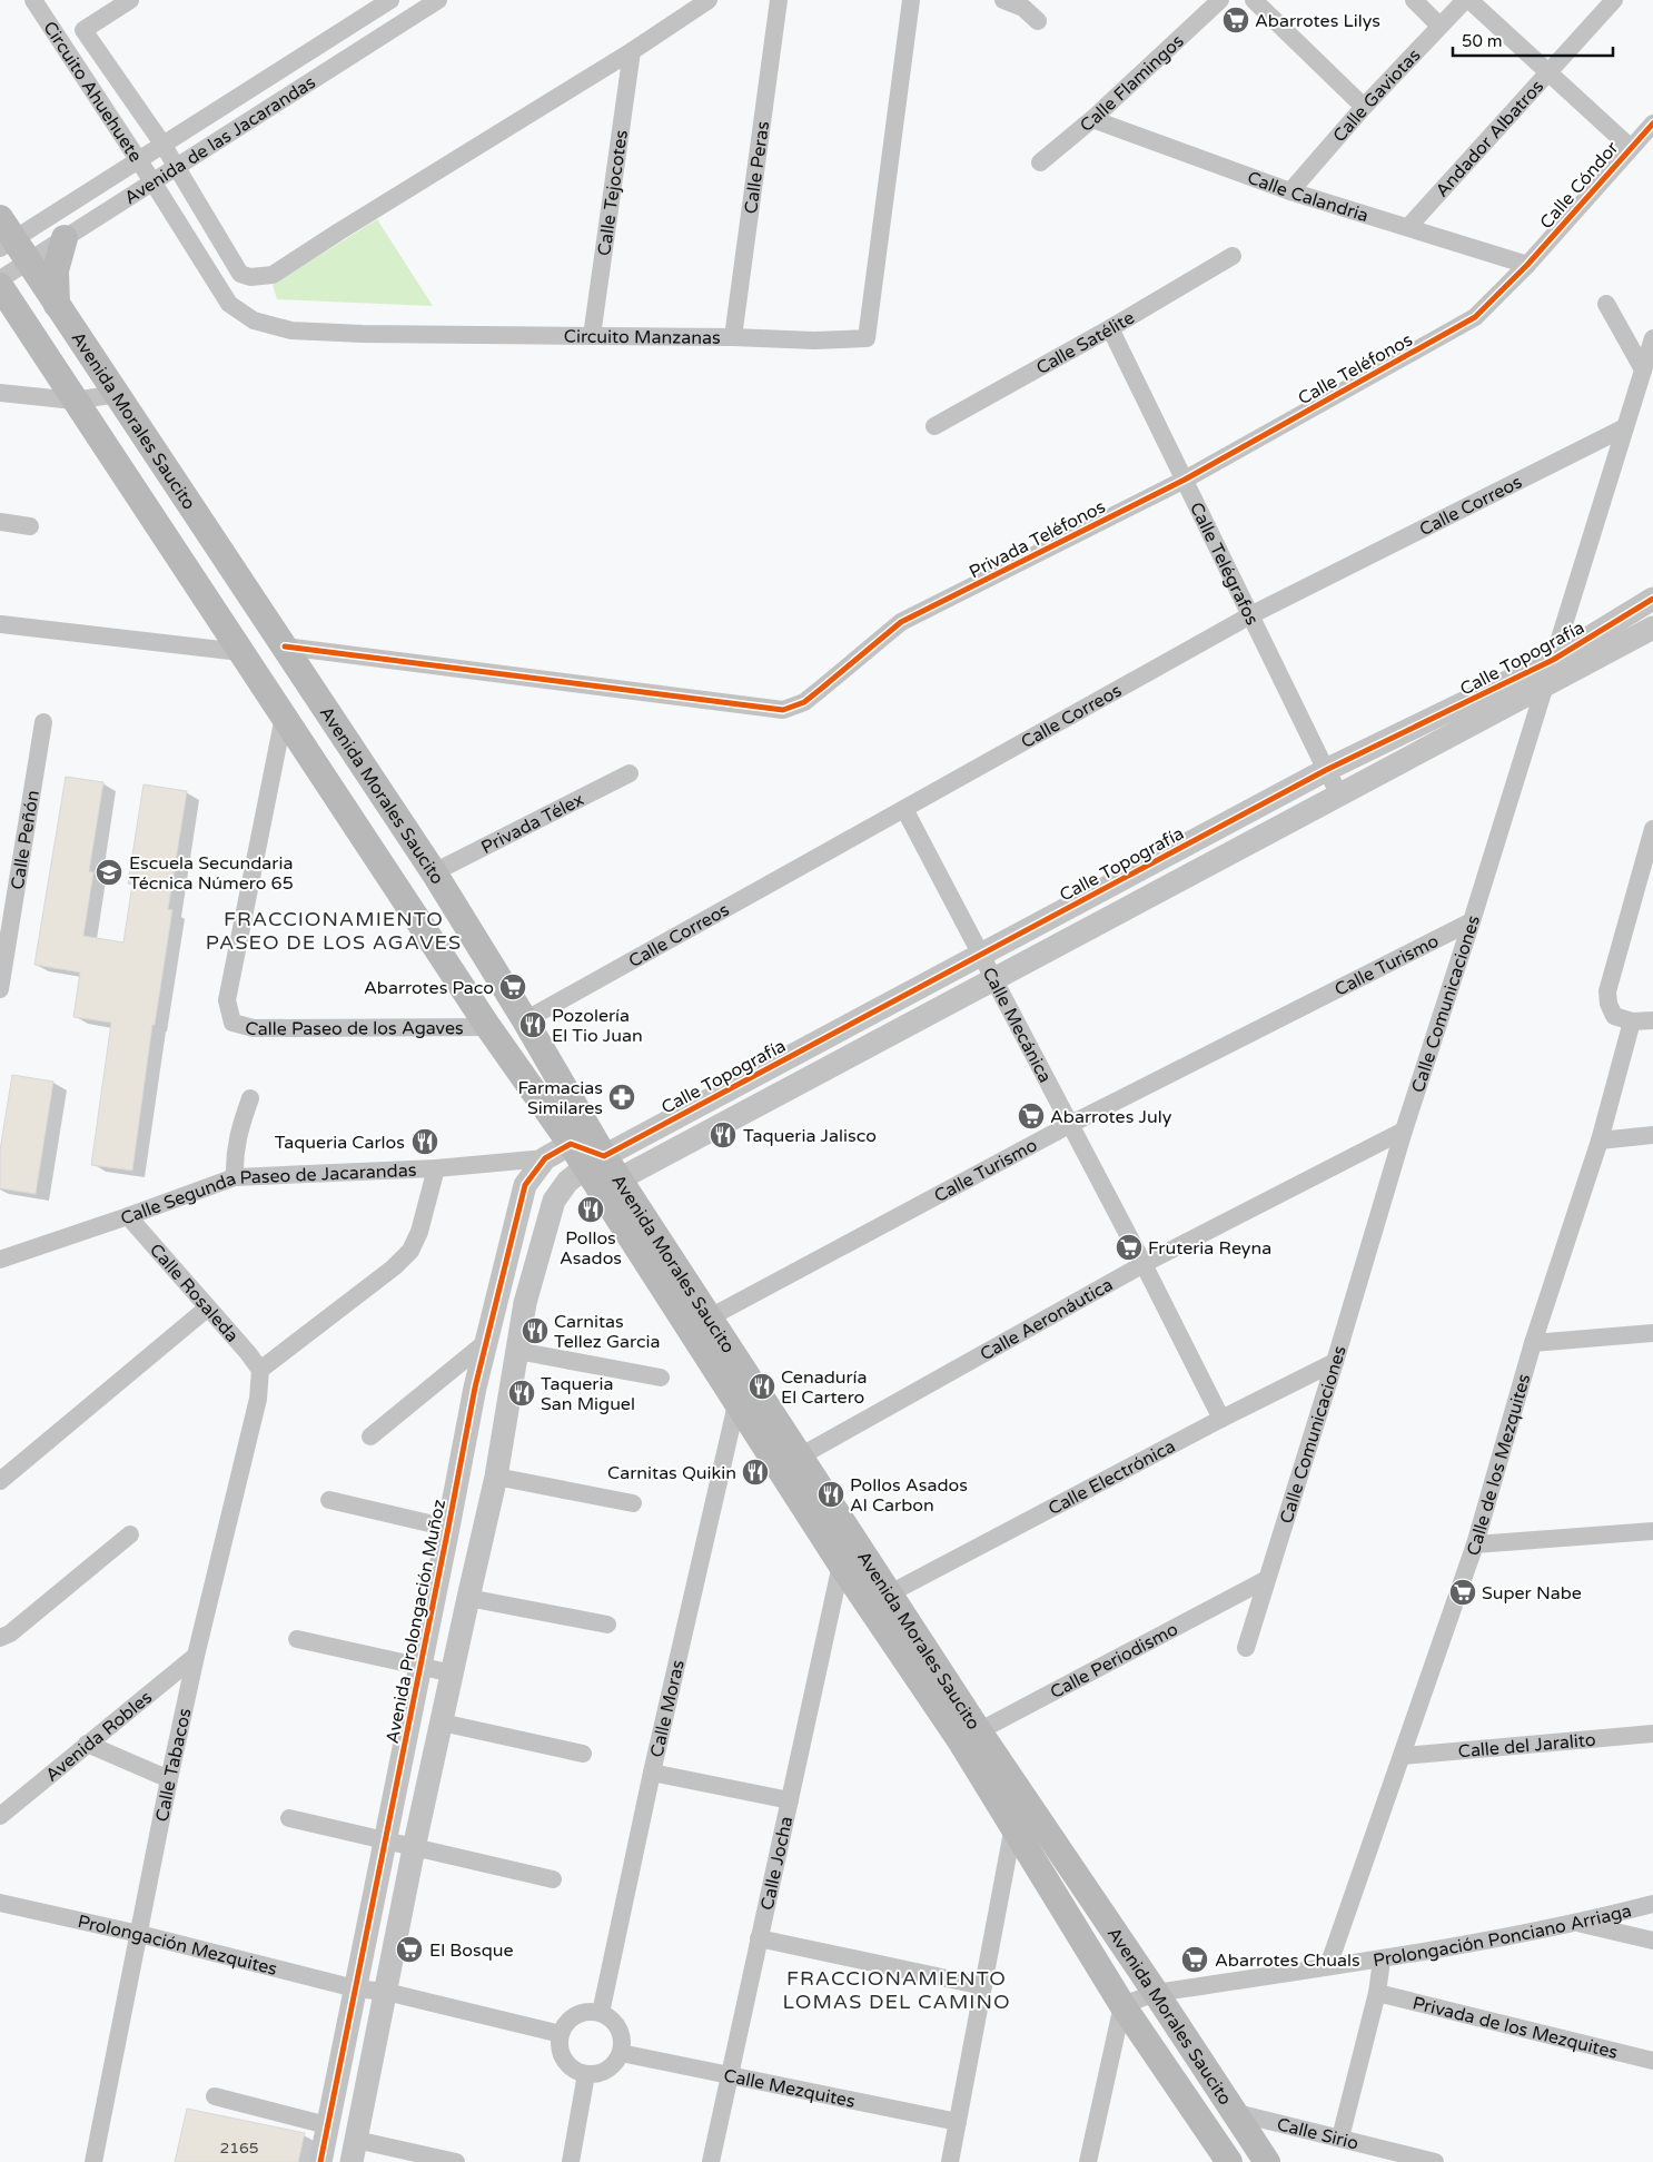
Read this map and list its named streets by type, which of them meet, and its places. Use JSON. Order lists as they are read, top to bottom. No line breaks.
{"streets":{"main road":["Avenida Morales Saucito"],"street":["Calle Flamingos","Circuito Ahuehuete","Calle Gaviotas","Andador Albatros","Avenida de las Jacarandas","Calle Peras","Calle Cóndor","Calle Tejocotes","Calle Calandria","Circuito Manzanas","Calle Satélite","Calle Teléfonos","Calle Correos","Privada Teléfonos","Calle Telégrafos","Calle Topografía","Privada Télex","Calle Peñón","Calle Turismo","Calle Comunicaciones","Calle Mecánica","Calle Paseo de los Agaves","Calle Segunda Paseo de Jacarandas","Calle Rosaleda","Calle Aeronáutica","Calle de los Mezquites","Calle Electrónica","Avenida Prolongación Muñoz","Calle Periodismo","Calle Moras","Avenida Robles","Calle del Jaralito","Calle Tabacos","Calle Jocha","Prolongación Ponciano Arriaga","Prolongación Mezquites","Privada de los Mezquites","Calle Mezquites","Calle Sirio"]},"crossings":[["Calle Flamingos","Calle Calandria"],["Circuito Ahuehuete","Avenida de las Jacarandas"],["Circuito Ahuehuete","Circuito Manzanas"],["Calle Gaviotas","Calle Calandria"],["Andador Albatros","Calle Calandria"],["Avenida de las Jacarandas","Circuito Manzanas"],["Avenida de las Jacarandas","Avenida Morales Saucito"],["Calle Peras","Circuito Manzanas"],["Calle Cóndor","Calle Calandria"],["Calle Cóndor","Calle Teléfonos"],["Calle Tejocotes","Circuito Manzanas"],["Calle Calandria","Calle Teléfonos"],["Calle Satélite","Calle Telégrafos"],["Calle Teléfonos","Privada Teléfonos"],["Calle Teléfonos","Calle Telégrafos"],["Avenida Morales Saucito","Calle Correos"],["Avenida Morales Saucito","Privada Teléfonos"],["Avenida Morales Saucito","Calle Topografía"],["Avenida Morales Saucito","Privada Télex"],["Avenida Morales Saucito","Calle Turismo"],["Avenida Morales Saucito","Calle Paseo de los Agaves"],["Avenida Morales Saucito","Calle Aeronáutica"],["Avenida Morales Saucito","Calle Electrónica"],["Avenida Morales Saucito","Avenida Prolongación Muñoz"],["Avenida Morales Saucito","Calle Periodismo"],["Avenida Morales Saucito","Calle Moras"],["Avenida Morales Saucito","Calle Jocha"],["Avenida Morales Saucito","Prolongación Ponciano Arriaga"],["Avenida Morales Saucito","Calle Sirio"],["Calle Correos","Calle Telégrafos"],["Calle Correos","Calle Comunicaciones"],["Calle Correos","Calle Mecánica"],["Privada Teléfonos","Calle Telégrafos"],["Calle Telégrafos","Calle Topografía"],["Calle Topografía","Calle Comunicaciones"],["Calle Topografía","Calle Mecánica"],["Calle Turismo","Calle Comunicaciones"],["Calle Turismo","Calle Mecánica"],["Calle Comunicaciones","Calle Aeronáutica"],["Calle Comunicaciones","Calle Electrónica"],["Calle Comunicaciones","Calle Periodismo"],["Calle Mecánica","Calle Aeronáutica"],["Calle Mecánica","Calle Electrónica"],["Calle Segunda Paseo de Jacarandas","Calle Rosaleda"],["Calle Segunda Paseo de Jacarandas","Avenida Prolongación Muñoz"],["Calle Rosaleda","Calle Tabacos"],["Calle de los Mezquites","Calle del Jaralito"],["Calle de los Mezquites","Prolongación Ponciano Arriaga"],["Avenida Prolongación Muñoz","Prolongación Mezquites"],["Calle Moras","Calle Mezquites"],["Avenida Robles","Calle Tabacos"],["Calle Tabacos","Prolongación Mezquites"],["Calle Jocha","Calle Mezquites"]],"districts":["FRACCIONAMIENTO PASEO DE LOS AGAVES","FRACCIONAMIENTO LOMAS DEL CAMINO"],"places":{"supermarket":["Abarrotes Lilys","Abarrotes Paco","Abarrotes July","Fruteria Reyna","Super Nabe","El Bosque","Abarrotes Chuals"],"school or university":["Escuela Secundaria Técnica Número 65"],"restaurant":["Pozolería El Tio Juan","Taqueria Jalisco","Taqueria Carlos","Pollos Asados","Carnitas Tellez Garcia","Cenaduría El Cartero","Taqueria San Miguel","Carnitas Quikin","Pollos Asados Al Carbon"],"pharmacy":["Farmacias Similares"]},"house_numbers":["2165"],"scale_bar":"50 m"}
